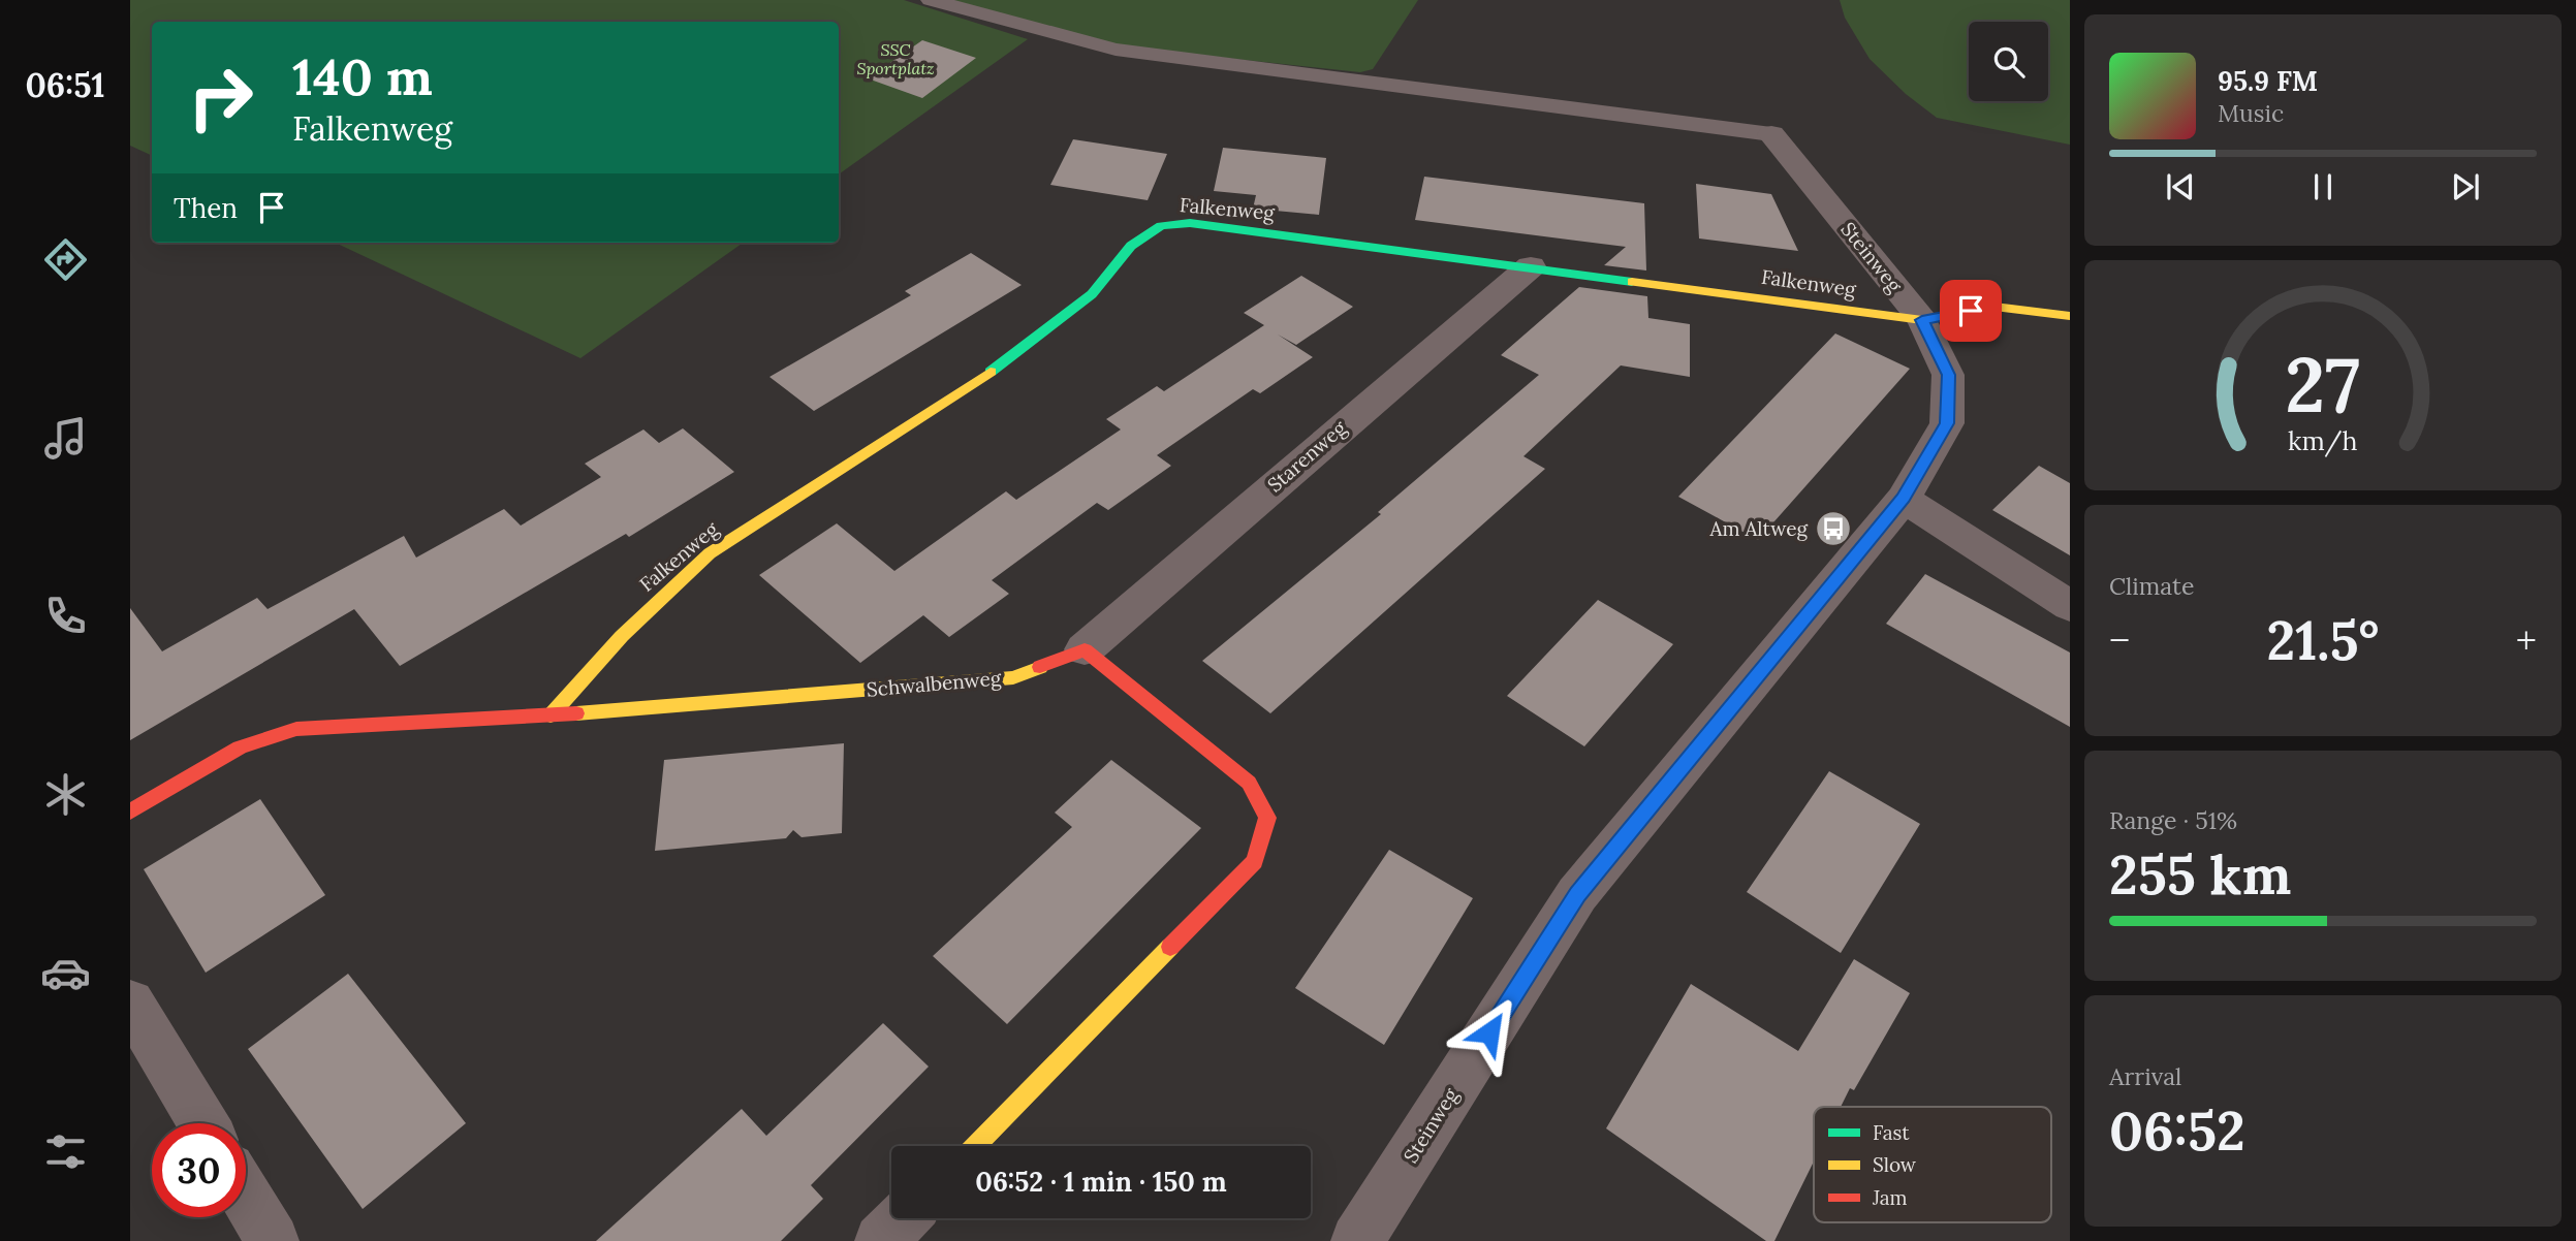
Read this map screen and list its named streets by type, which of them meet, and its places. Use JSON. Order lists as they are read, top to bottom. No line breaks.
{"streets":{"street":["Falkenweg","Steinweg","Starenweg","Schwalbenweg"]},"crossings":[["Falkenweg","Steinweg"],["Falkenweg","Starenweg"],["Falkenweg","Schwalbenweg"],["Starenweg","Schwalbenweg"]],"parks":["SSC Sportplatz"],"places":{"bus stop":["Am Altweg"]},"legend":["Fast","Slow","Jam"],"page":{"tabs":"06:51","turn":["140 m","Falkenweg"],"song":["95.9 FM","Music"],"then":"Then","tile":["Climate",["Range · 51%","255 km"],["Arrival","06:52"]],"heat":["−","21.5°","+"],"limit":"30","trip":"06:52 · 1 min · 150 m","gauge":["27","km/h"]}}
